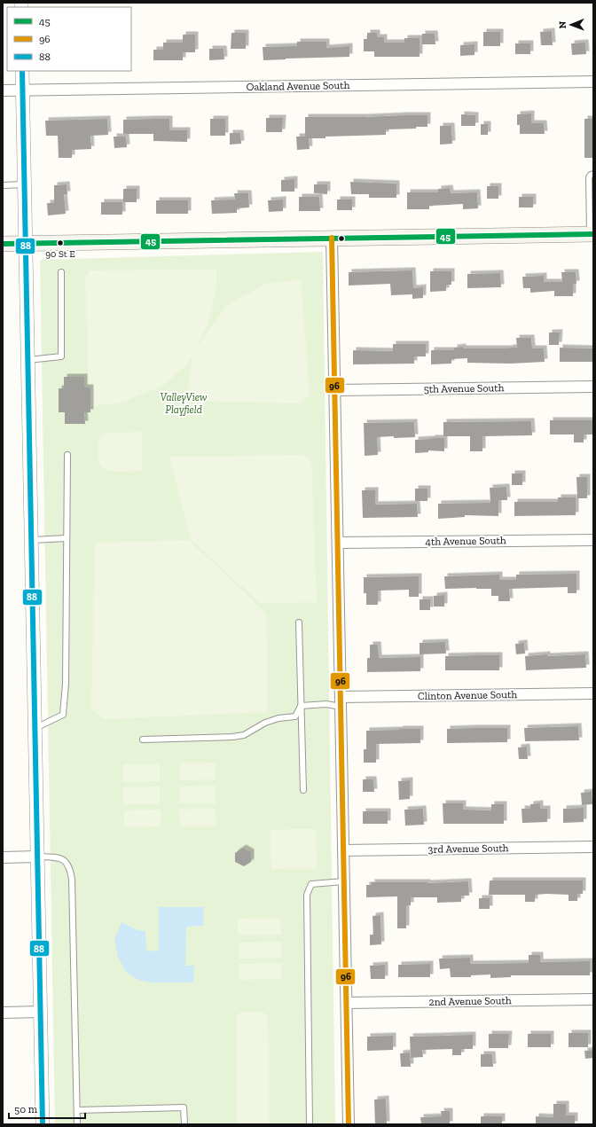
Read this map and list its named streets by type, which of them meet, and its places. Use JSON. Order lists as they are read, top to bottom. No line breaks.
{"streets":{"street":["Oakland Avenue South","5th Avenue South","4th Avenue South","Clinton Avenue South","3rd Avenue South","2nd Avenue South"]},"parks":["ValleyView Playfield"],"places":["90 St E"],"lines":["transit line 88","transit line 45","transit line 96"],"legend":["45","96","88"],"scale_bar":"50 m","north":"left"}
